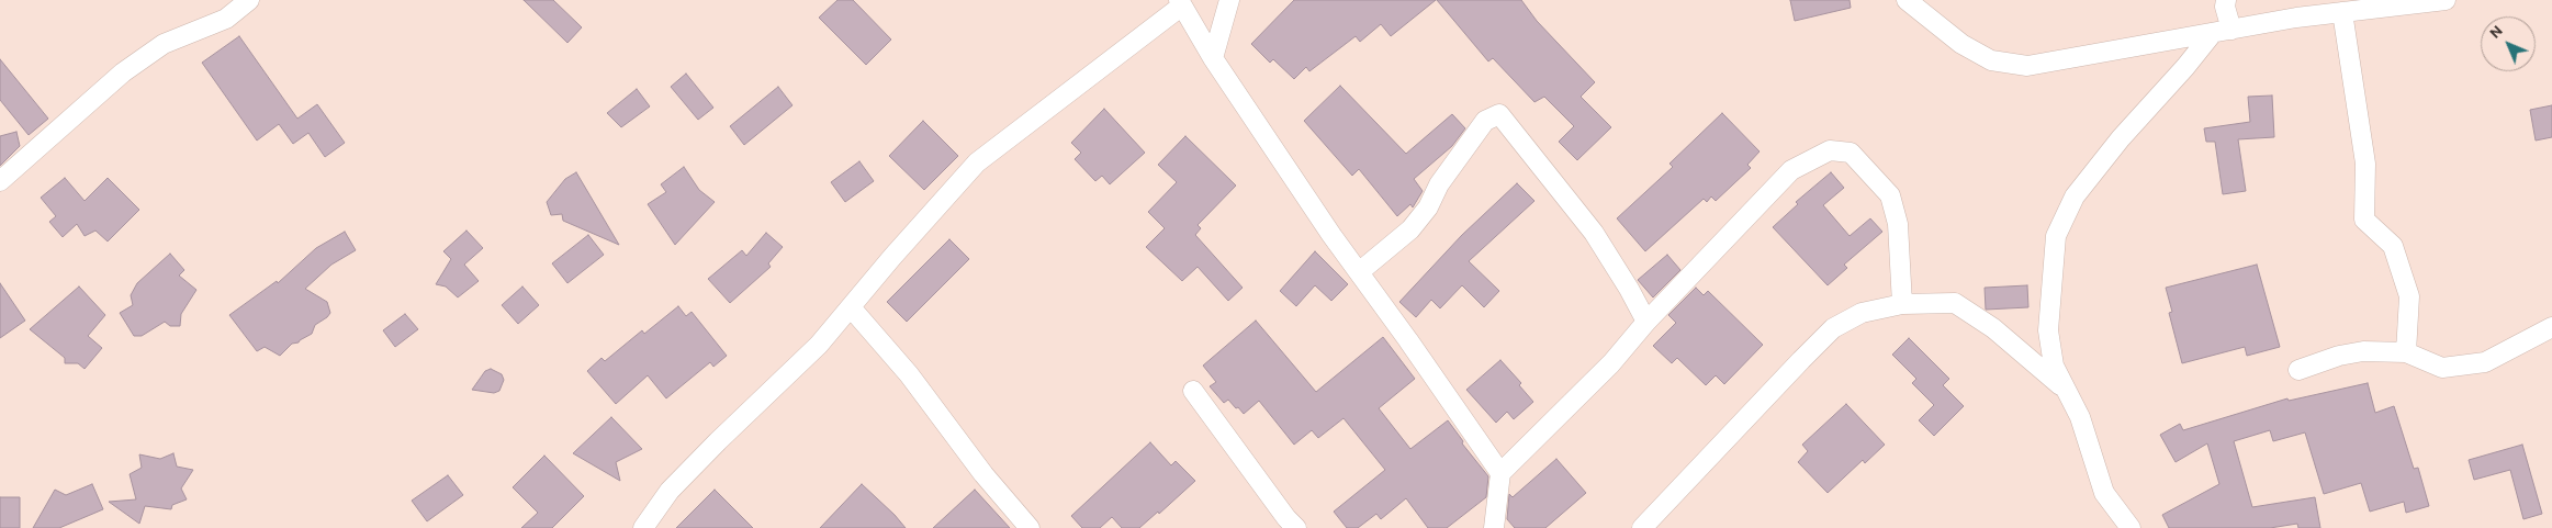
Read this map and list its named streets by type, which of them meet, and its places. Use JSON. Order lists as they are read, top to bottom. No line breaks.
{"north":"top left"}
